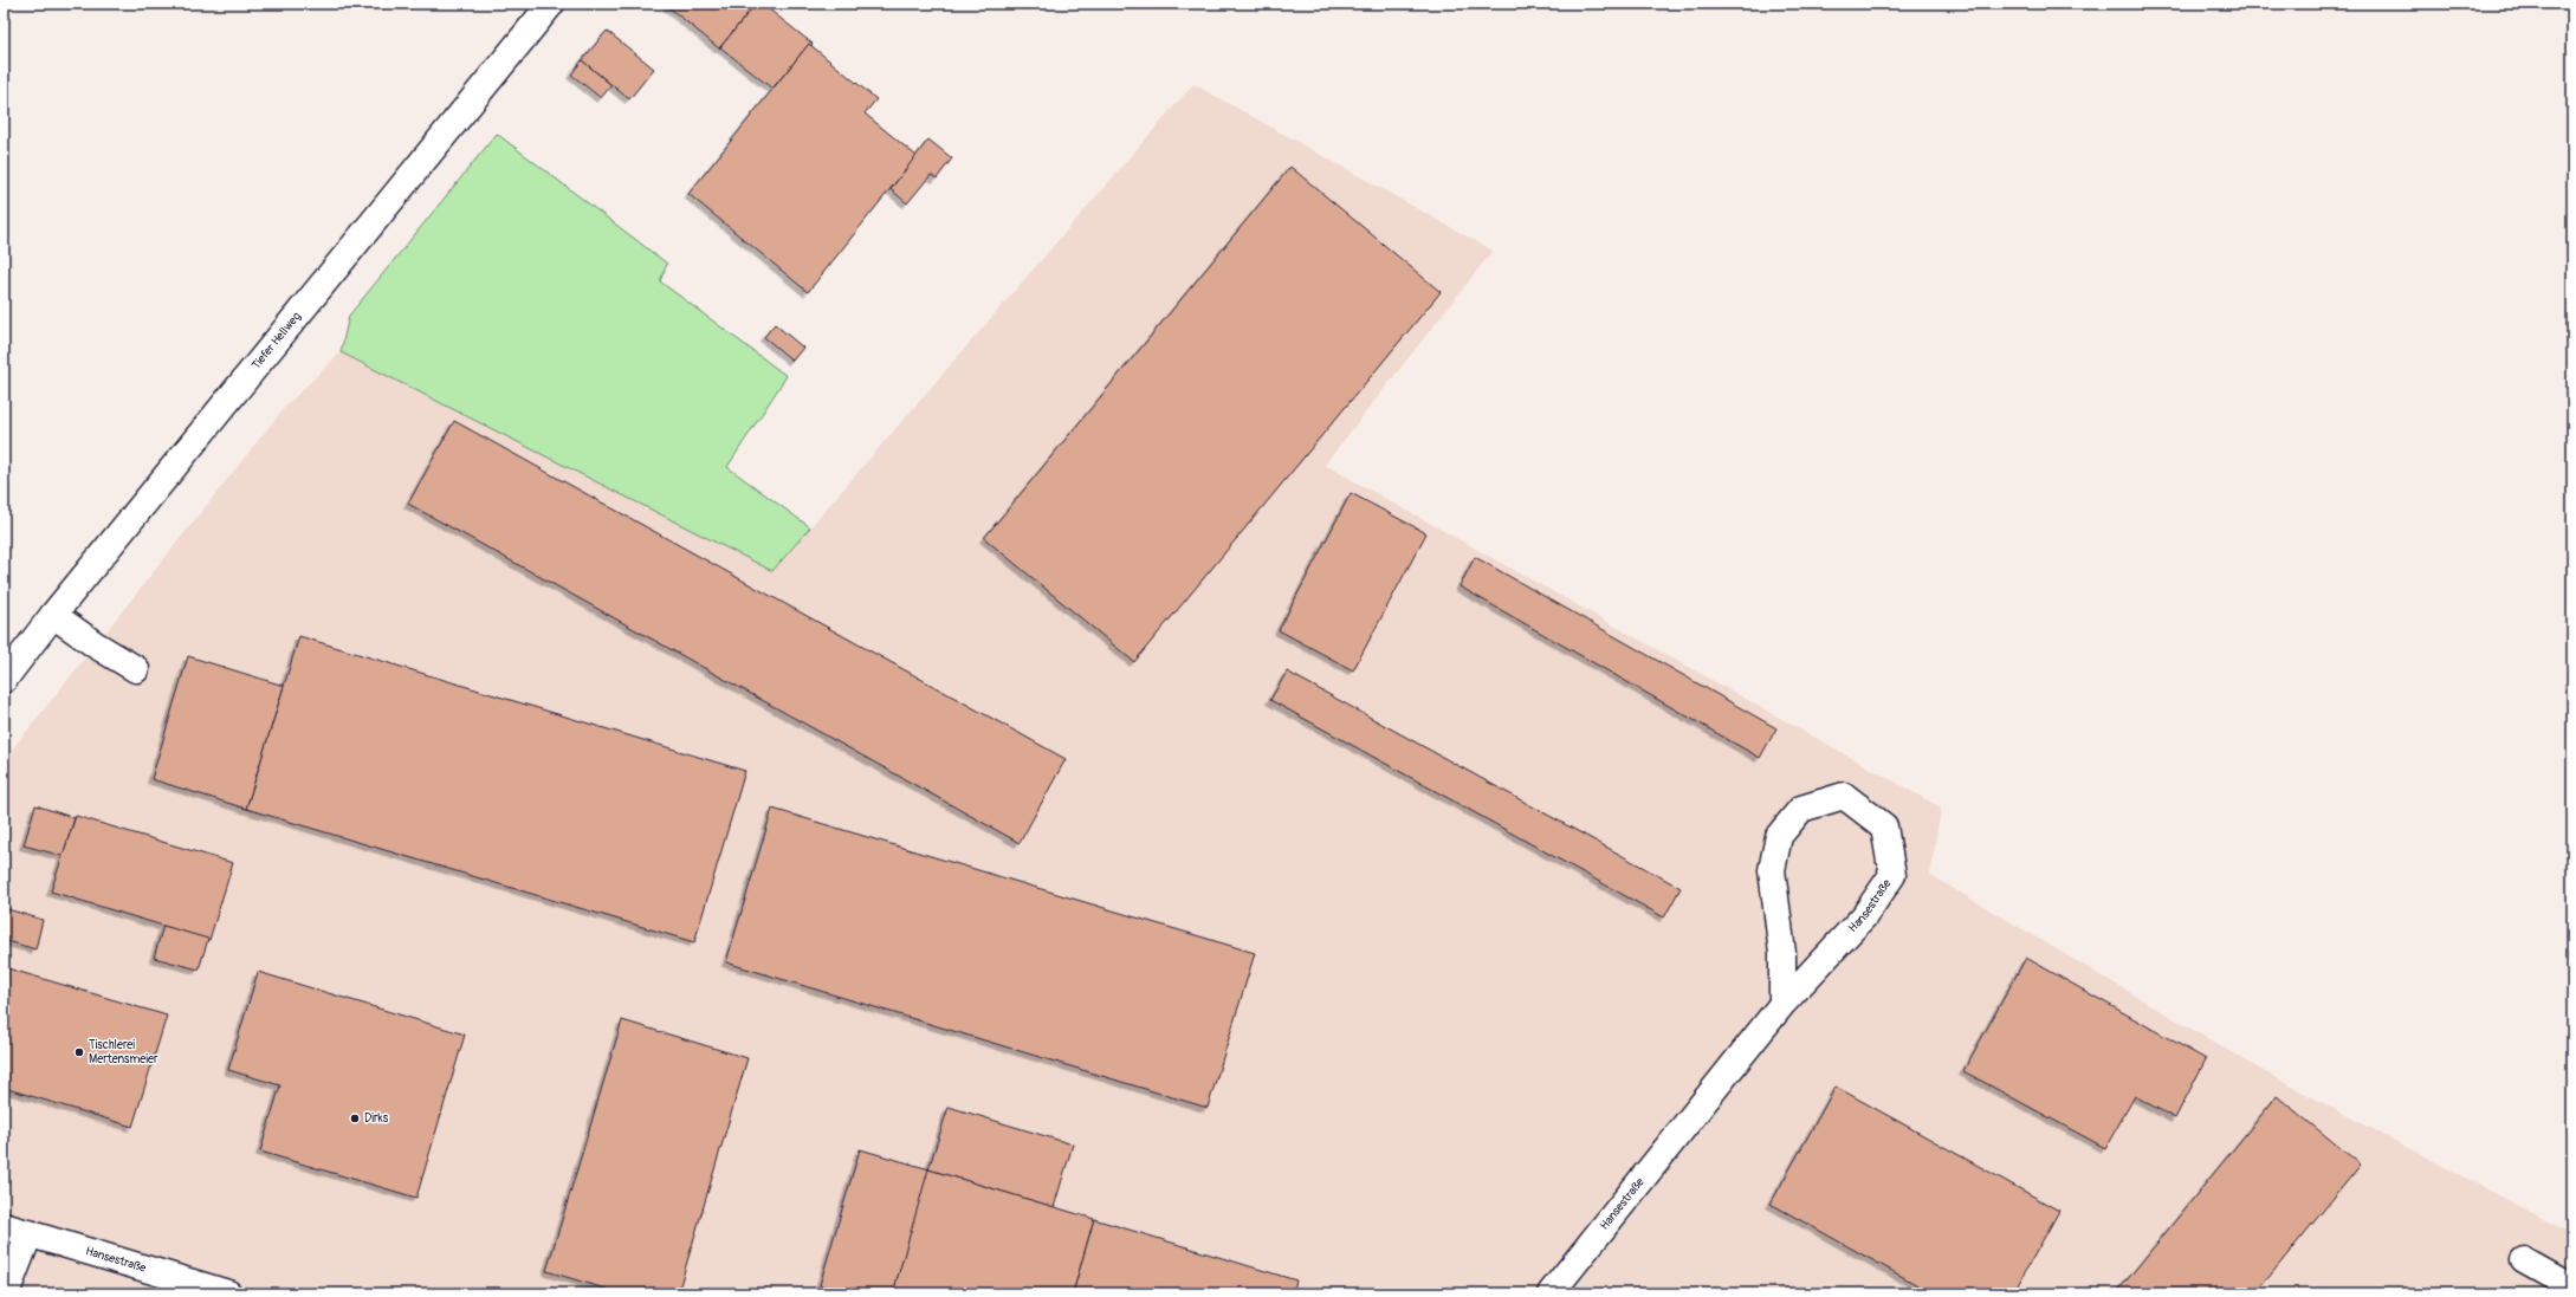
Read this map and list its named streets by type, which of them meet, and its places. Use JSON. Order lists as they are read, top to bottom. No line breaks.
{"streets":{"street":["Tiefer Hellweg","Hansestraße"]},"places":["Tischlerei Mertensmeier","Dirks"]}
